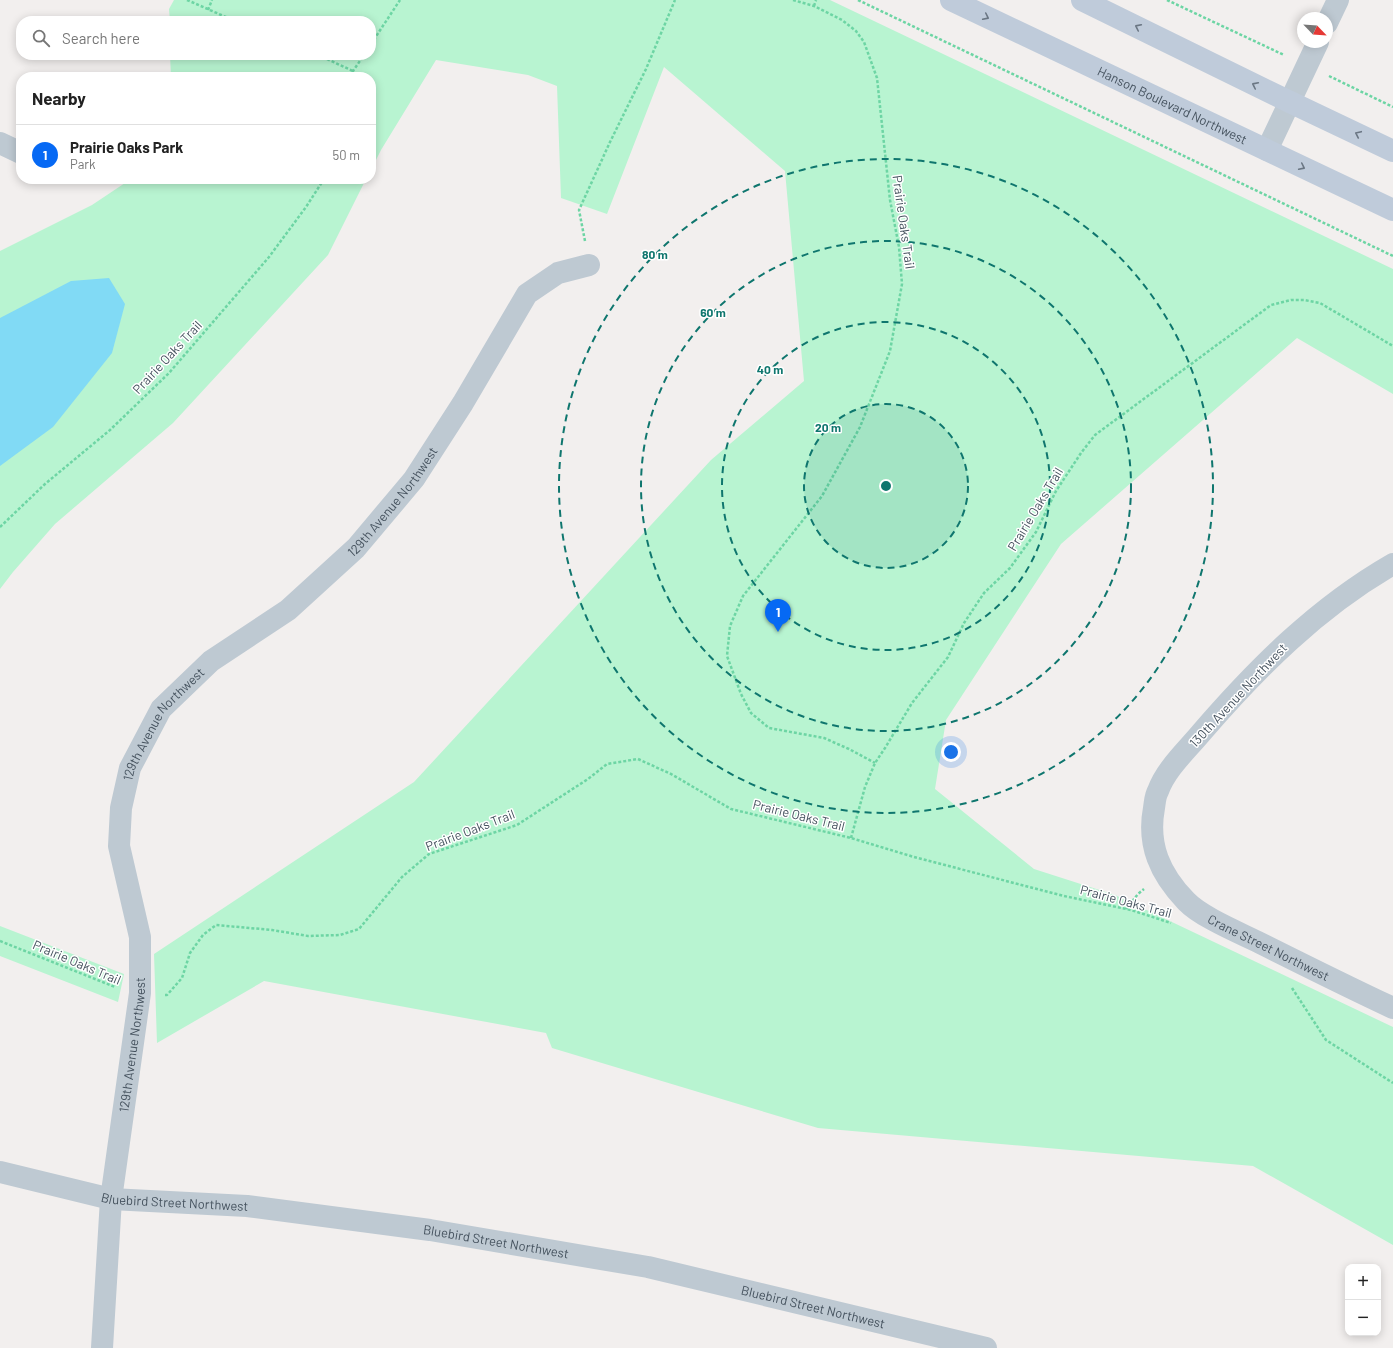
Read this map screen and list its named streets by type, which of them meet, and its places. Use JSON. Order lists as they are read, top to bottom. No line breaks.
{"streets":{"main road":["Hanson Boulevard Northwest"],"street":["129th Avenue Northwest","130th Avenue Northwest","Crane Street Northwest","Bluebird Street Northwest"],"path":["Prairie Oaks Trail"]},"crossings":[["Prairie Oaks Trail","129th Avenue Northwest"],["129th Avenue Northwest","Bluebird Street Northwest"],["130th Avenue Northwest","Crane Street Northwest"]],"north":"bottom right","page":{"search":"Search here","heading":"Nearby","list":[{"mark":"1","name":"Prairie Oaks Park","note":"Park","value":"50 m"}],"pins":"1","map_buttons":["+","−"]},"rings":["80 m","60 m","40 m","20 m"]}
